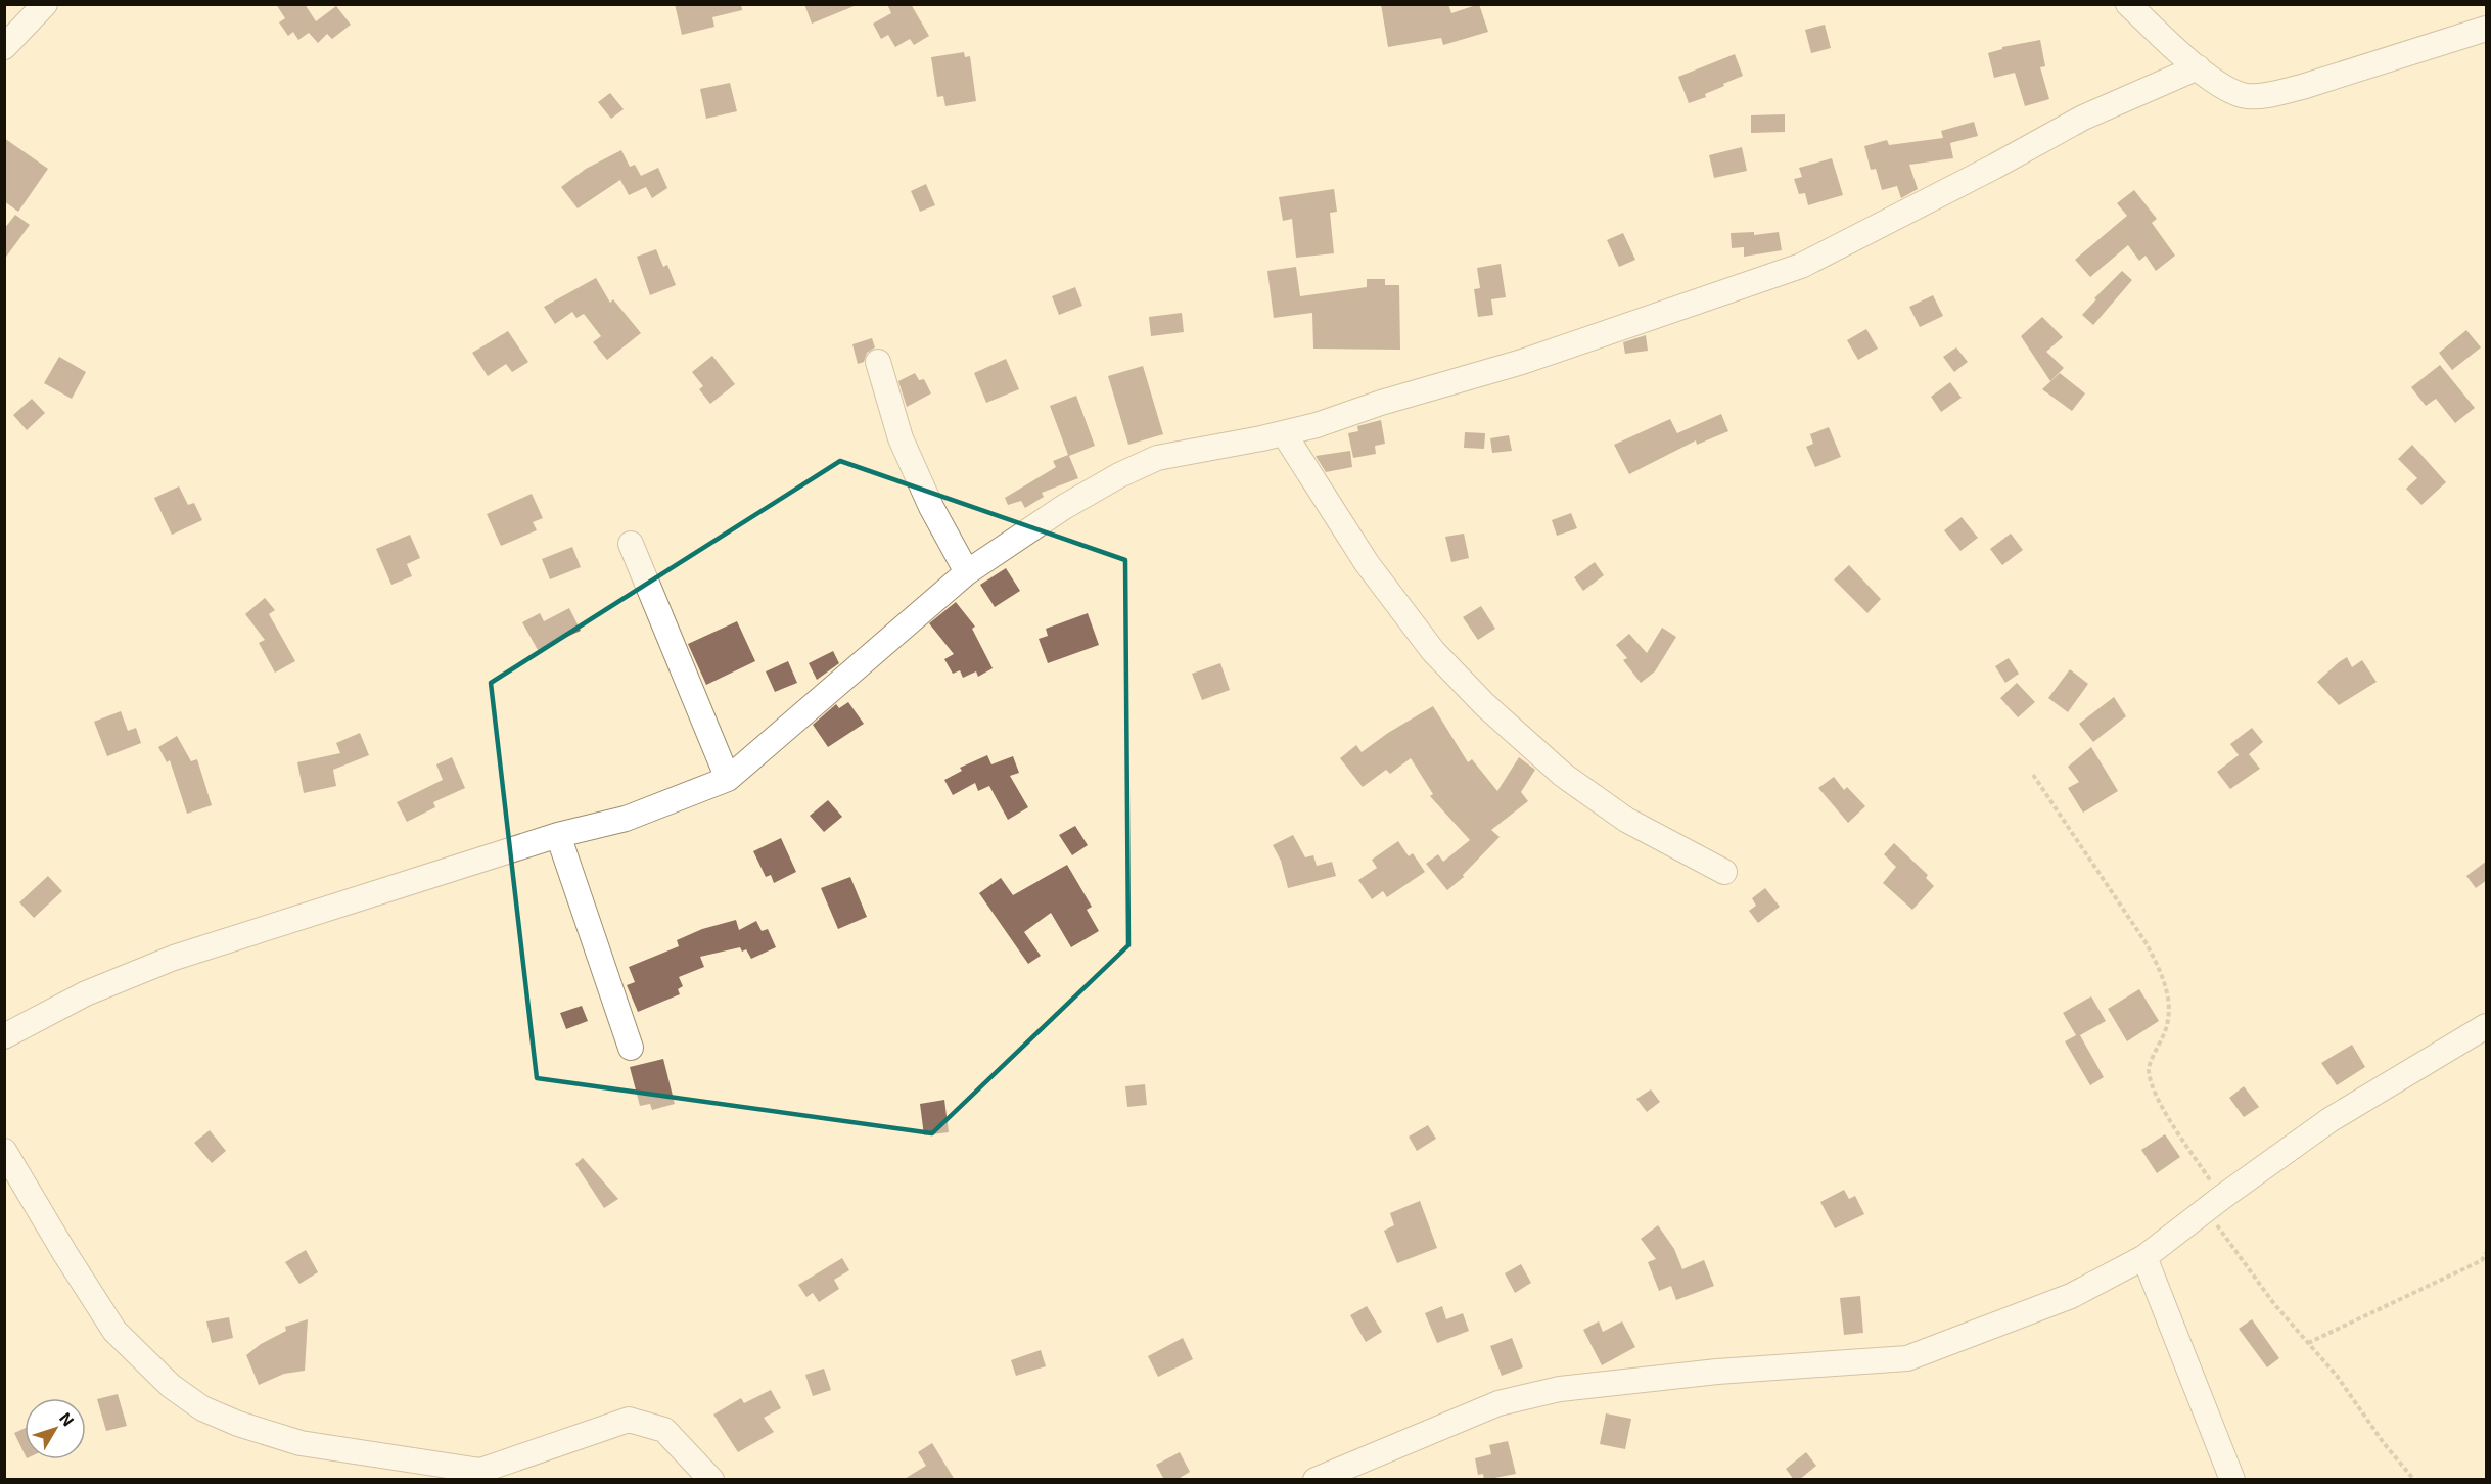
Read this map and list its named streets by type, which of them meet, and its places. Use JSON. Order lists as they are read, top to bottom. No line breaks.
{"north":"top right"}
